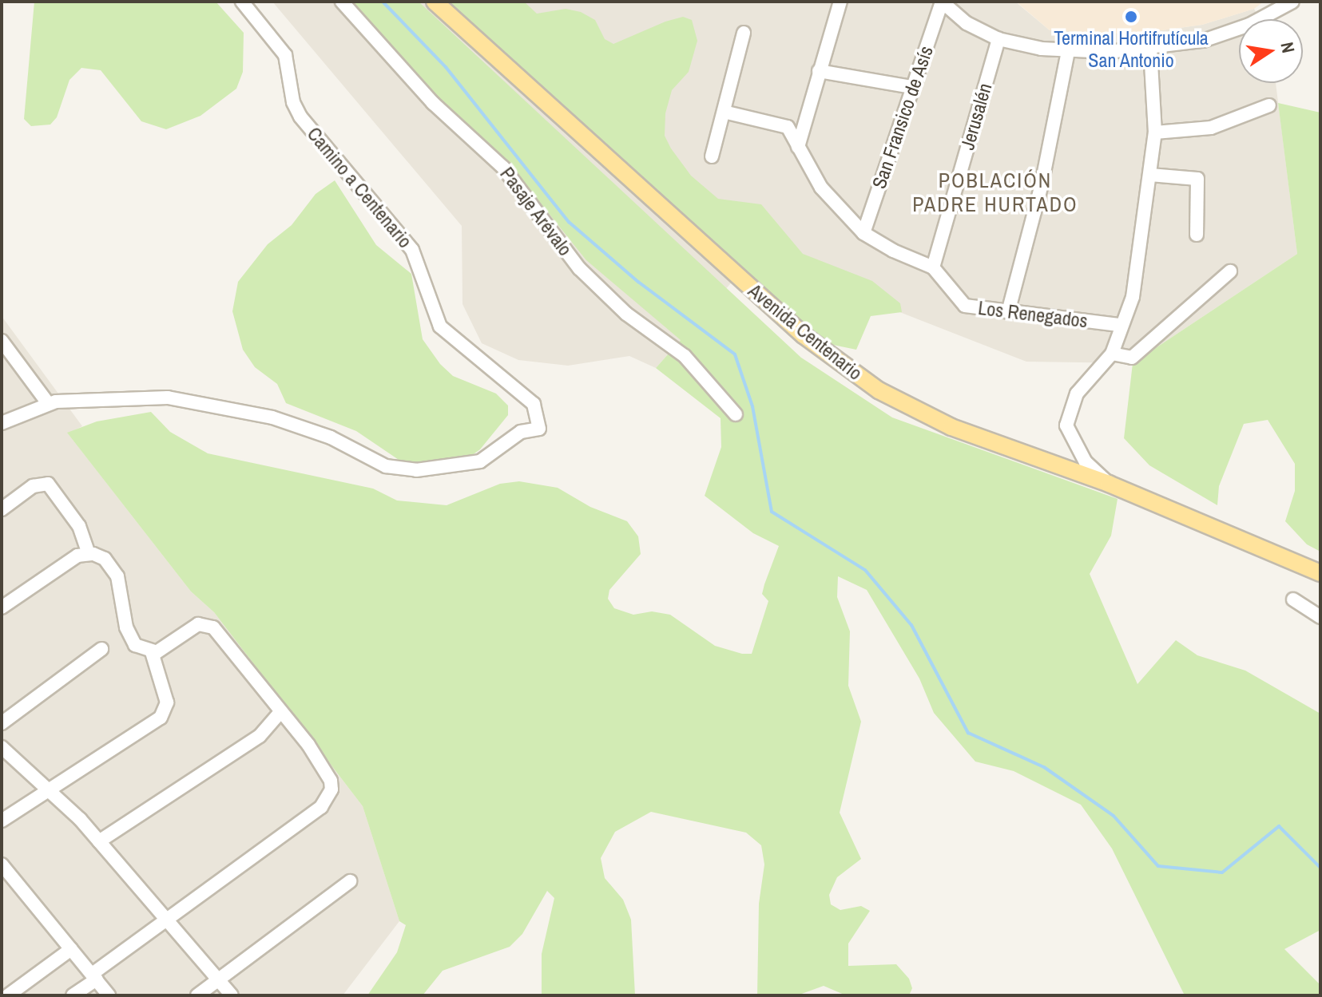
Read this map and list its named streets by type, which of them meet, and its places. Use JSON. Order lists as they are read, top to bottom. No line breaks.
{"streets":{"main road":["Avenida Centenario"],"street":["Jerusalén","San Fransico de Asís","Camino a Centenario","Pasaje Arévalo","Los Renegados"]},"crossings":[["Jerusalén","Los Renegados"],["San Fransico de Asís","Los Renegados"]],"districts":["POBLACIÓN PADRE HURTADO"],"places":["Terminal Hortifrutícula San Antonio"],"north":"right"}
